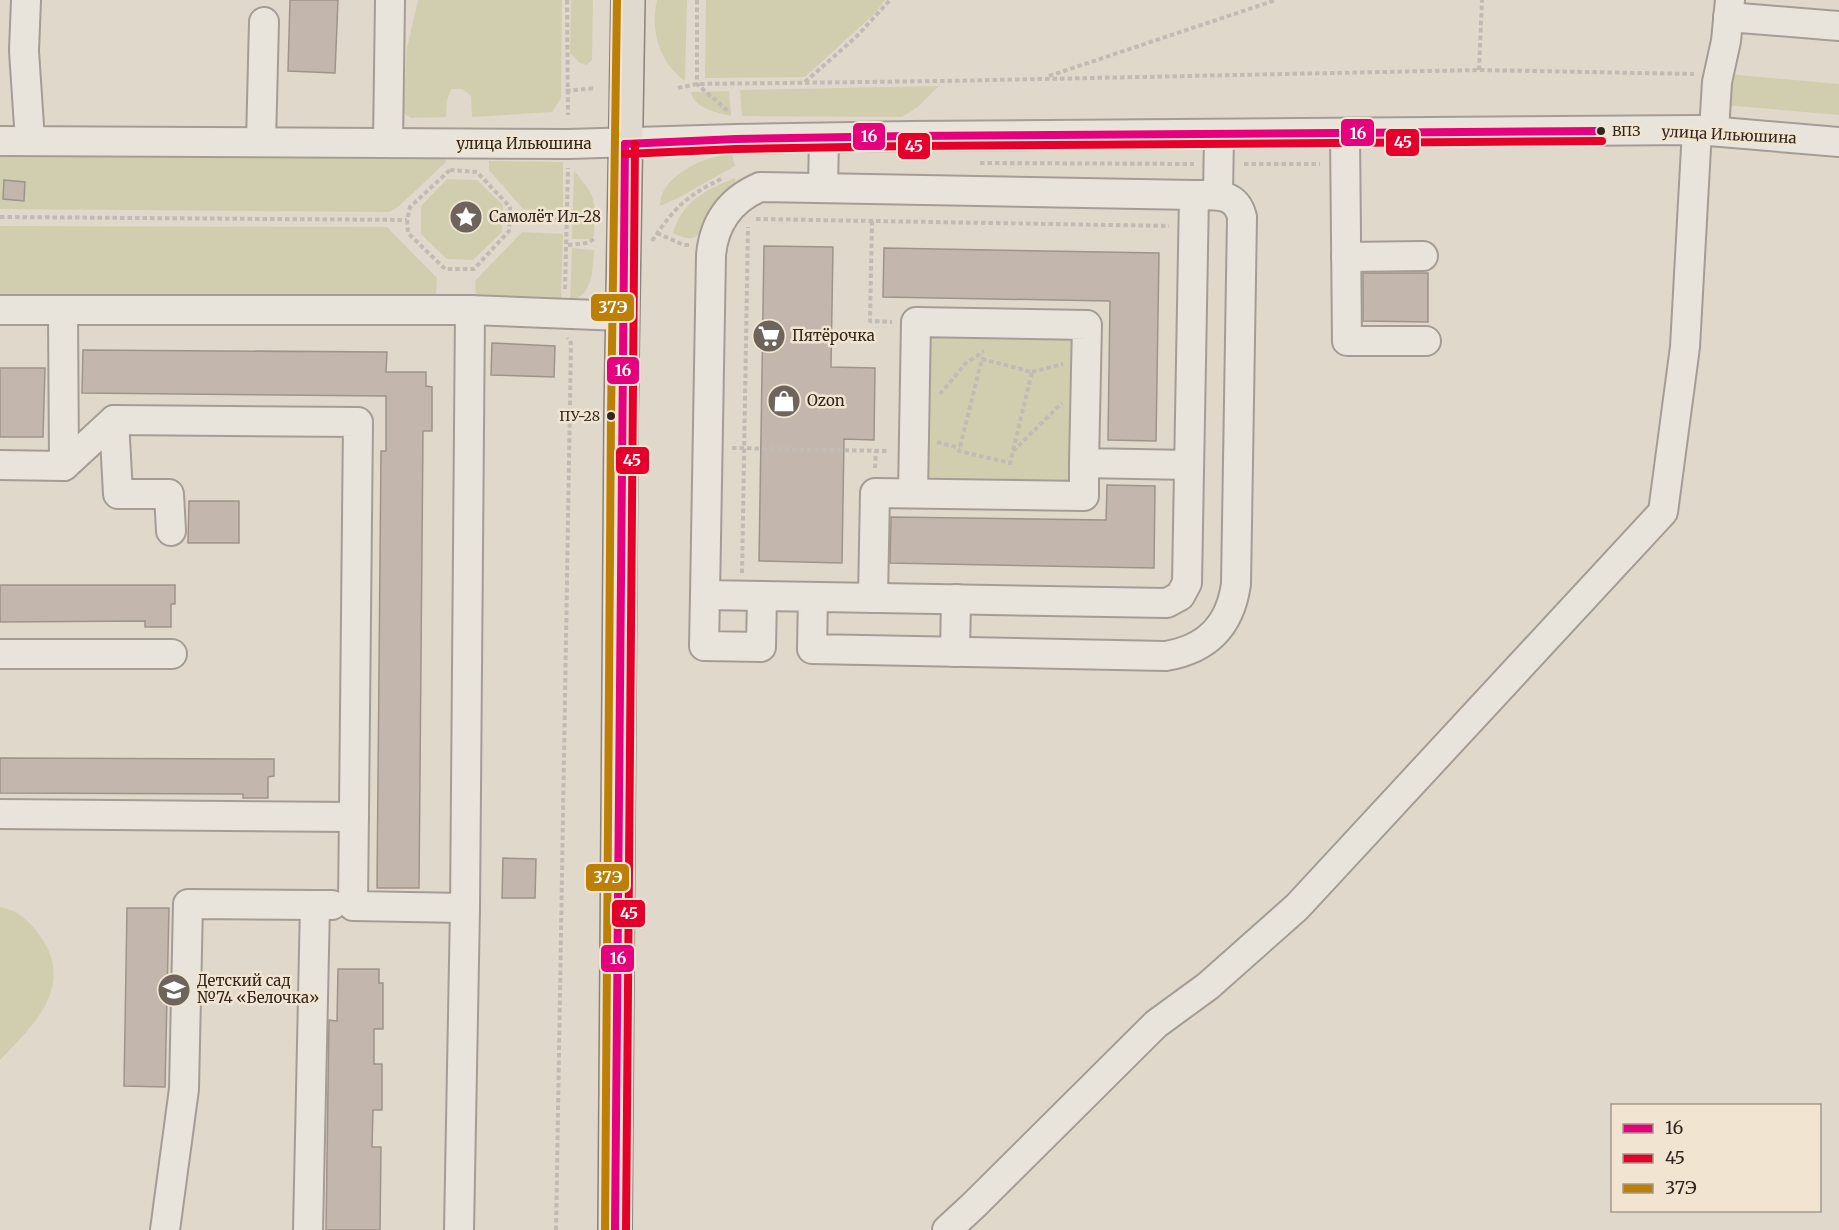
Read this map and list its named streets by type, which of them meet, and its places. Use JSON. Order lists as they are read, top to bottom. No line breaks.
{"streets":{"street":["улица Ильюшина"]},"places":{"other":["ВПЗ","ПУ-28"],"place":["Самолёт Ил-28"],"supermarket":["Пятёрочка"],"shop":["Ozon"],"school or university":["Детский сад №74 «Белочка»"]},"lines":["transit line 37Э","transit line 16","transit line 45"],"legend":["16","45","37Э"]}
